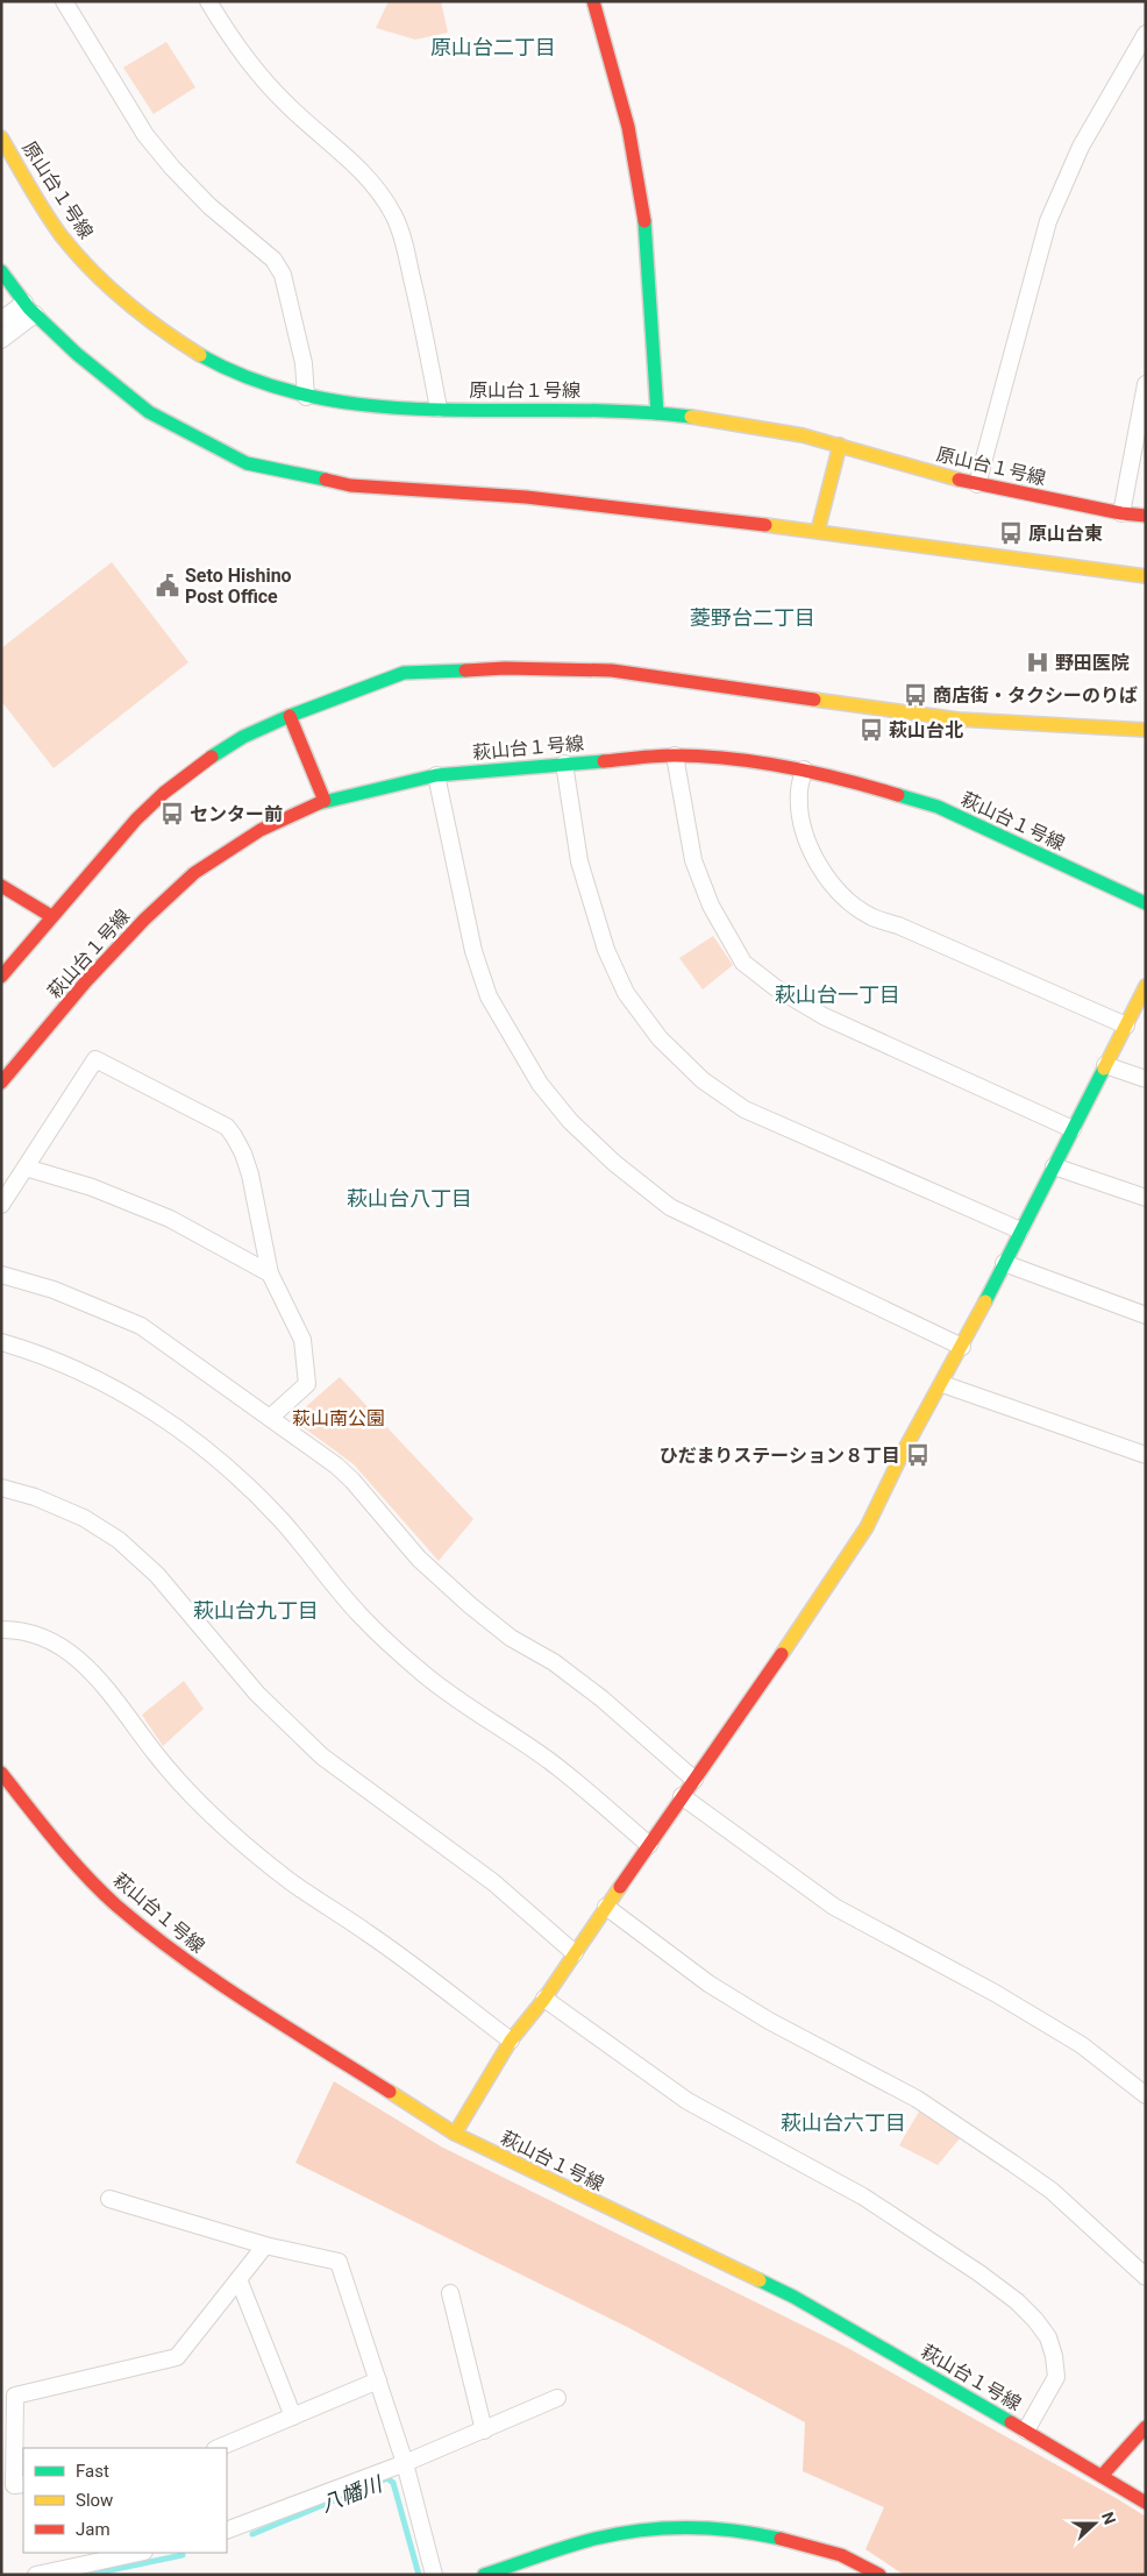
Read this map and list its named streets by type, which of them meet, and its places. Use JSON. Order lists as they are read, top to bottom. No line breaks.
{"streets":{"main road":["原山台１号線","萩山台１号線"]},"districts":["原山台二丁目","菱野台二丁目","萩山台一丁目","萩山台八丁目","萩山台九丁目","萩山台六丁目"],"water":["八幡川"],"parks":["萩山南公園"],"places":{"bus stop":["原山台東","商店街・タクシーのりば","萩山台北","センター前","ひだまりステーション８丁目"],"public building":["Seto Hishino Post Office"],"hospital":["野田医院"]},"legend":["Fast","Slow","Jam"],"north":"right"}
